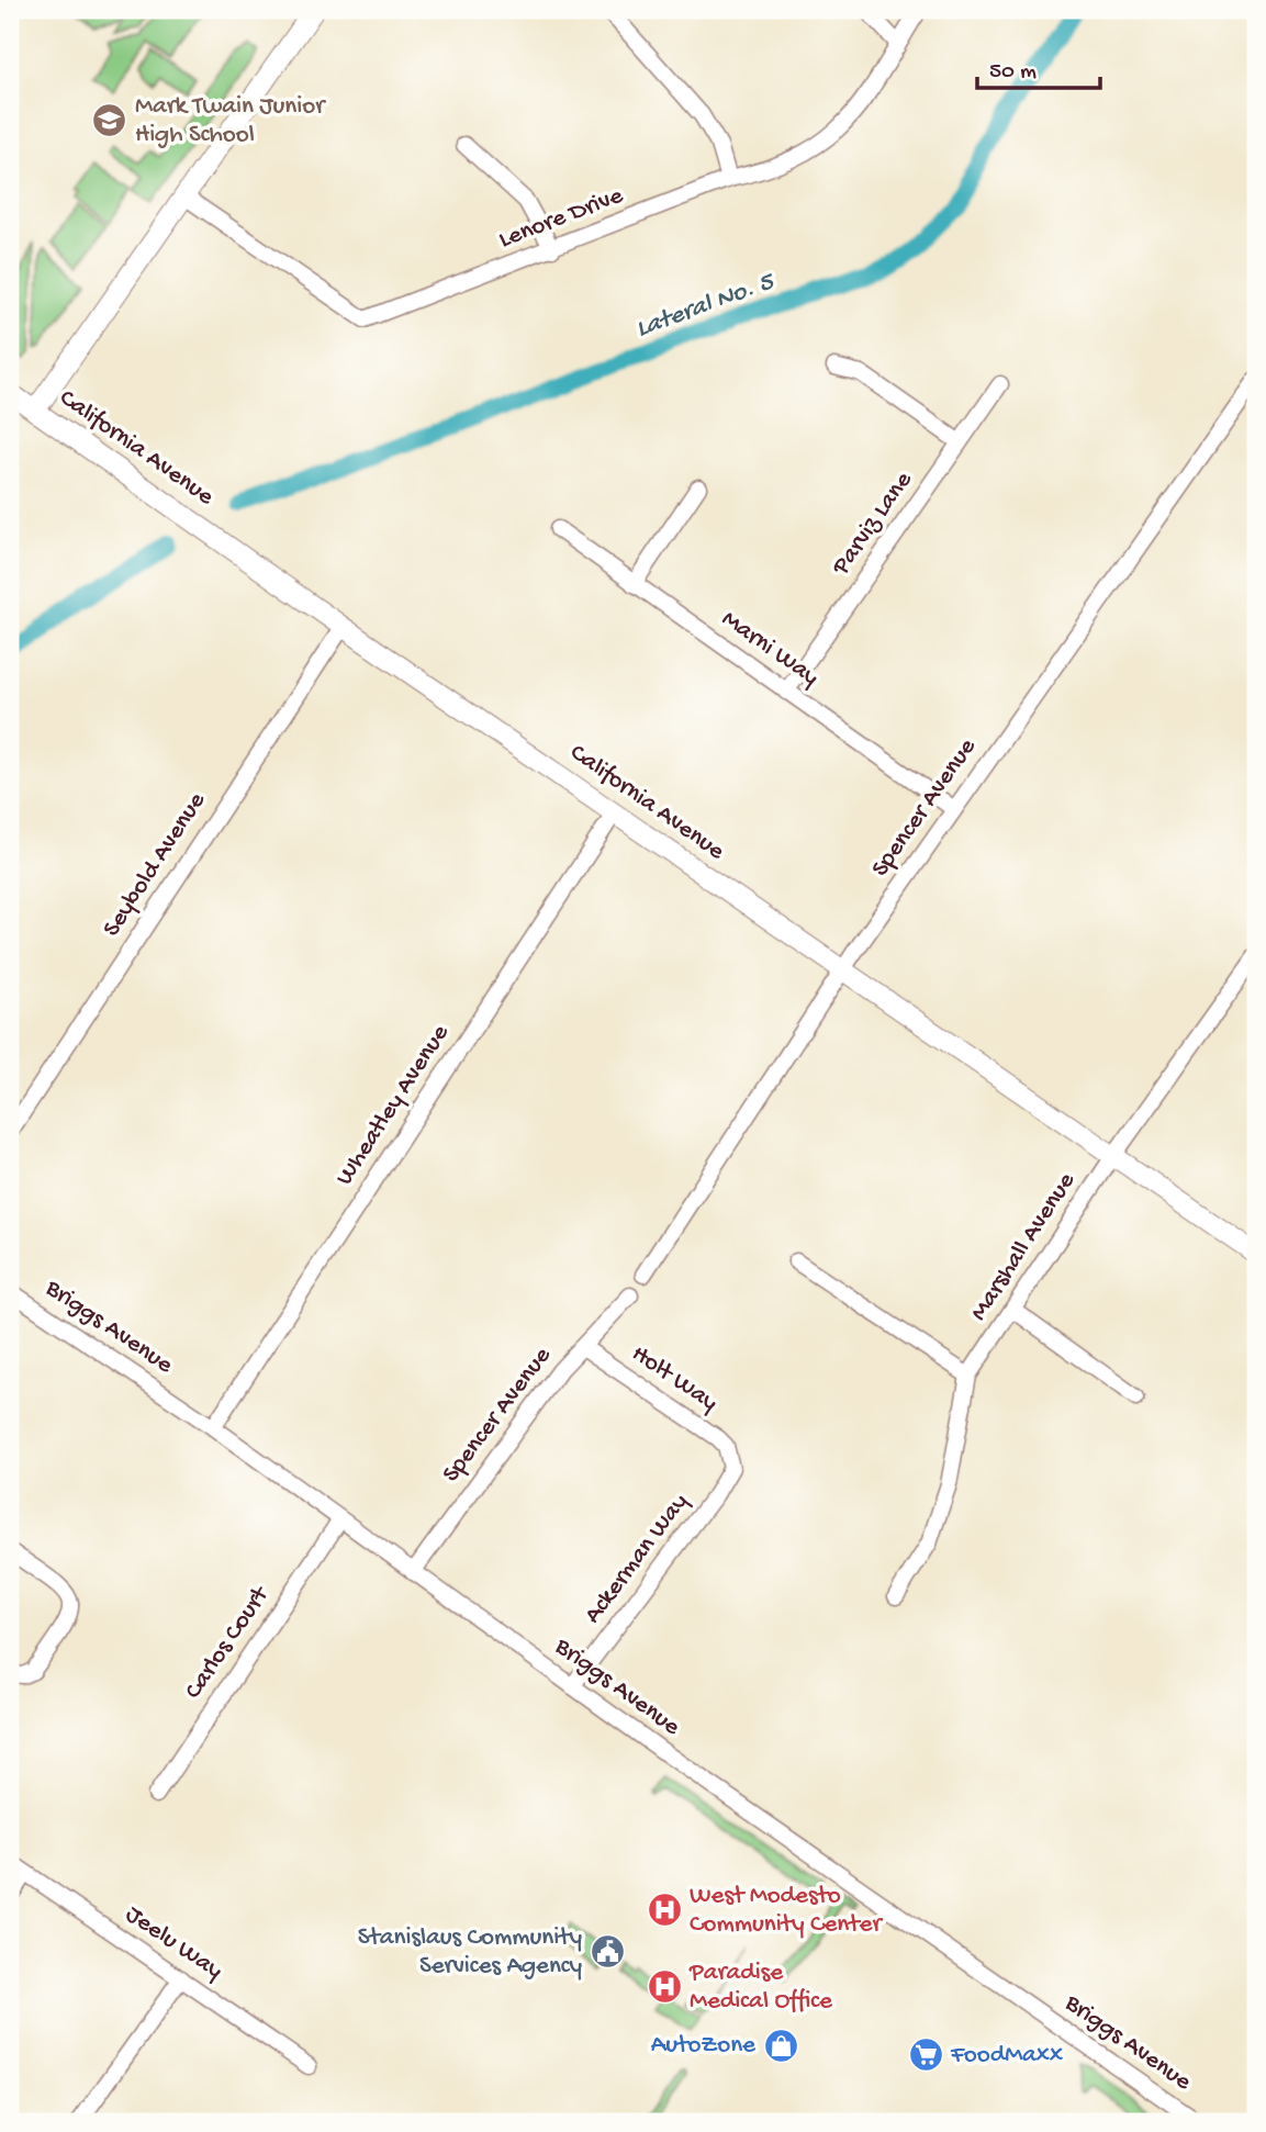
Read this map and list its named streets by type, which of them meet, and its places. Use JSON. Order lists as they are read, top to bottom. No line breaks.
{"streets":{"street":["Lenore Drive","California Avenue","Parviz Lane","Marni Way","Spencer Avenue","Seybold Avenue","Wheatley Avenue","Marshall Avenue","Briggs Avenue","Holt Way","Ackerman Way","Carlos Court","Jeelu Way"]},"crossings":[["California Avenue","Spencer Avenue"],["California Avenue","Seybold Avenue"],["California Avenue","Wheatley Avenue"],["California Avenue","Marshall Avenue"],["Parviz Lane","Marni Way"],["Marni Way","Spencer Avenue"],["Spencer Avenue","Briggs Avenue"],["Spencer Avenue","Holt Way"],["Wheatley Avenue","Briggs Avenue"],["Briggs Avenue","Ackerman Way"],["Briggs Avenue","Carlos Court"],["Holt Way","Ackerman Way"]],"water":["Lateral No. 5"],"places":{"school or university":["Mark Twain Junior High School"],"hospital":["West Modesto Community Center","Paradise Medical Office"],"public building":["Stanislaus Community Services Agency"],"shop":["AutoZone"],"supermarket":["FoodMaxx"]},"scale_bar":"50 m"}
